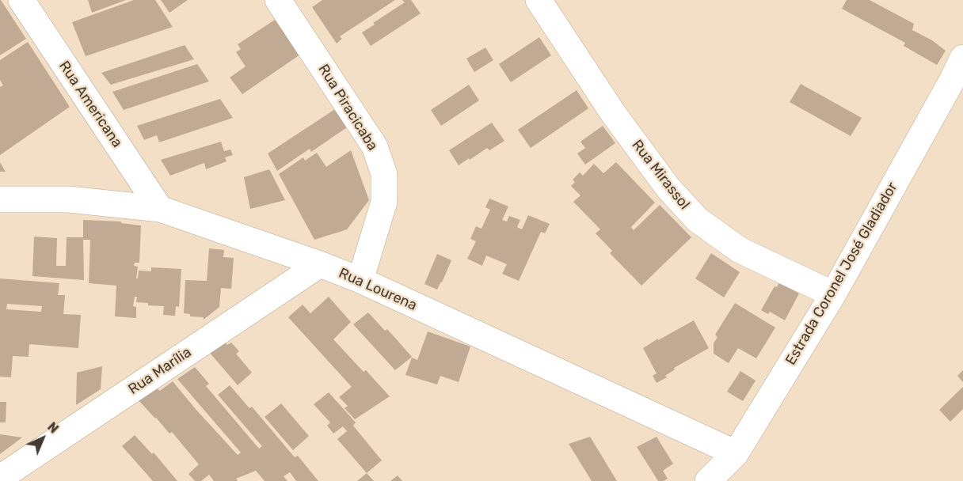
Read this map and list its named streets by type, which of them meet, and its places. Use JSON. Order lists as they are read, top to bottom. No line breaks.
{"streets":{"street":["Rua Americana","Rua Piracicaba","Rua Mirassol","Estrada Coronel José Gladiador","Rua Lourena","Rua Marília"]},"crossings":[["Rua Americana","Rua Lourena"],["Rua Piracicaba","Rua Lourena"],["Rua Mirassol","Estrada Coronel José Gladiador"],["Estrada Coronel José Gladiador","Rua Lourena"],["Rua Lourena","Rua Marília"]],"north":"top right"}
